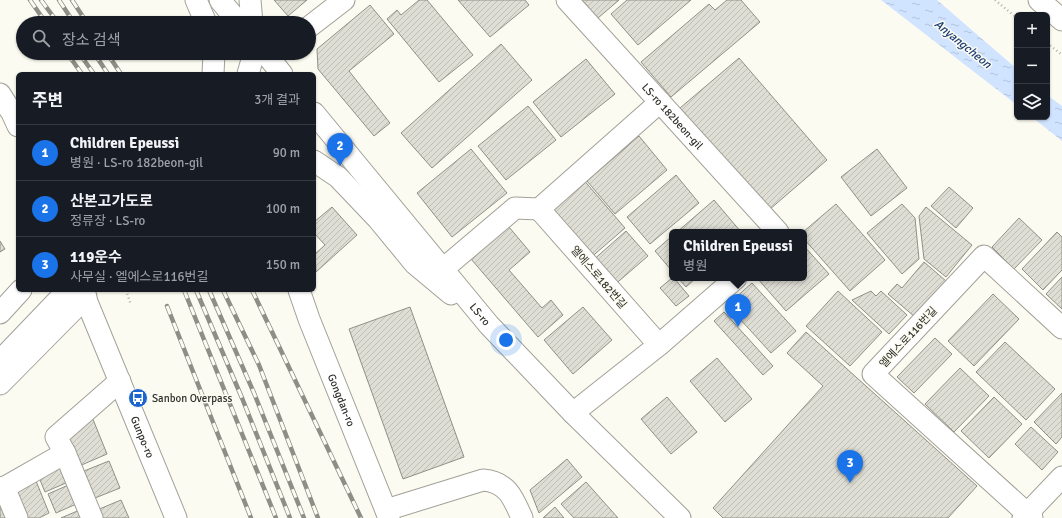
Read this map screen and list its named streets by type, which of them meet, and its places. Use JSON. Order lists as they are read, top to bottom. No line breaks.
{"streets":{"street":["LS-ro 182beon-gil","엘에스로182번길","LS-ro","엘에스로116번길","Gongdan-ro","Gunpo-ro"]},"water":["Anyangcheon"],"places":{"bus stop":["Sanbon Overpass"]},"page":{"map_buttons":["+","−"],"search":"장소 검색","heading":["주변","3개 결과"],"list":[{"mark":"1","name":"Children Epeussi","note":"병원 · LS-ro 182beon-gil","value":"90 m"},{"mark":"2","name":"산본고가도로","note":"정류장 · LS-ro","value":"100 m"},{"mark":"3","name":"119운수","note":"사무실 · 엘에스로116번길","value":"150 m"}],"pins":["2","1","3"],"popup":["Children Epeussi","병원"]}}
